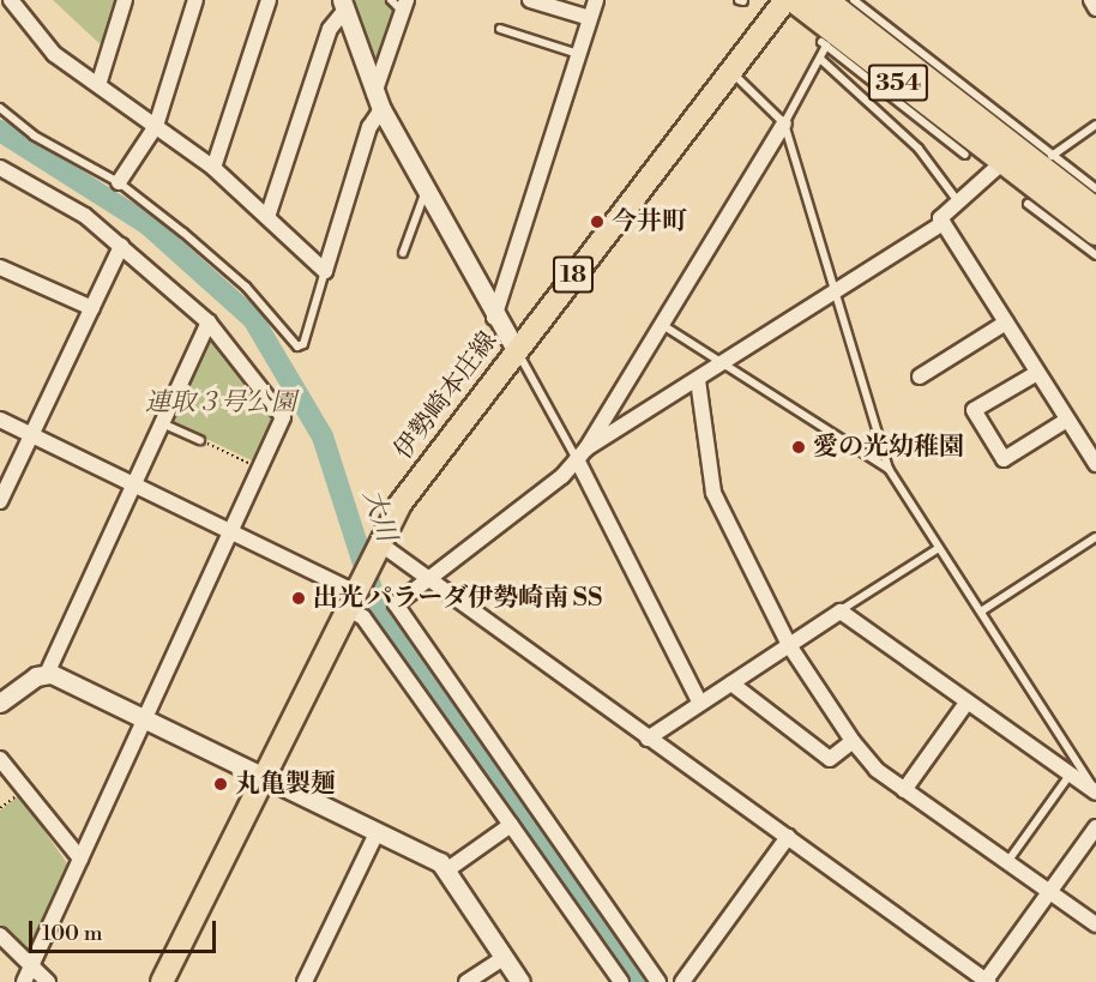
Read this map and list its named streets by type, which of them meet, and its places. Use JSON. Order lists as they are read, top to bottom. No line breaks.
{"streets":{"highway":["354"],"main road":["18","伊勢崎本庄線"]},"water":["大川"],"parks":["連取３号公園"],"places":["今井町","愛の光幼稚園","出光 パラーダ伊勢崎南 SS","丸亀製麺"],"scale_bar":"100 m"}
